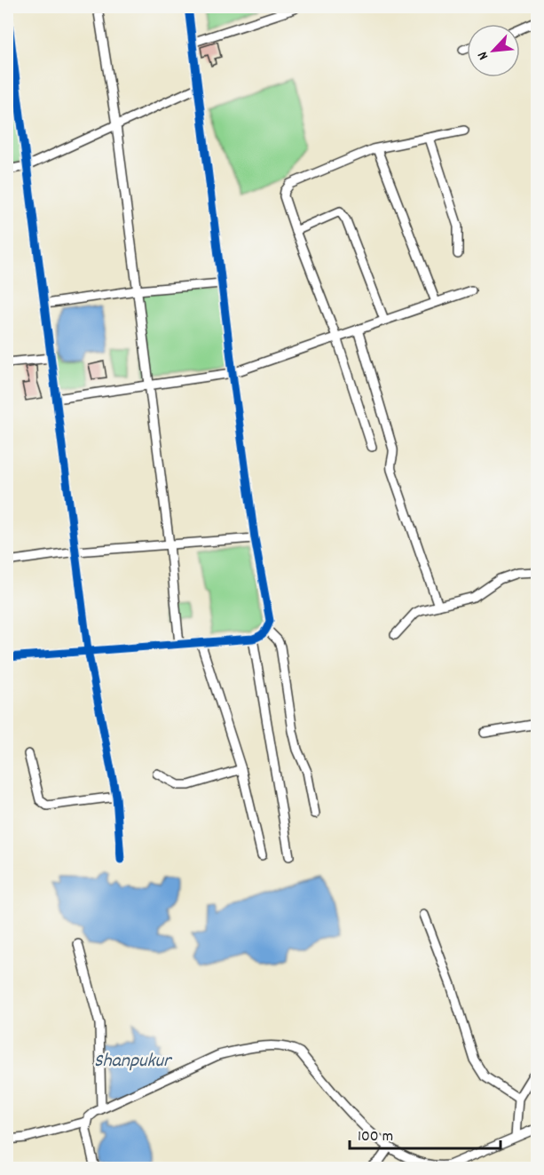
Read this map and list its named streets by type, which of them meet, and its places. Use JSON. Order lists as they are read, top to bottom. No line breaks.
{"water":["Shanpukur"],"scale_bar":"100 m","north":"bottom left"}
